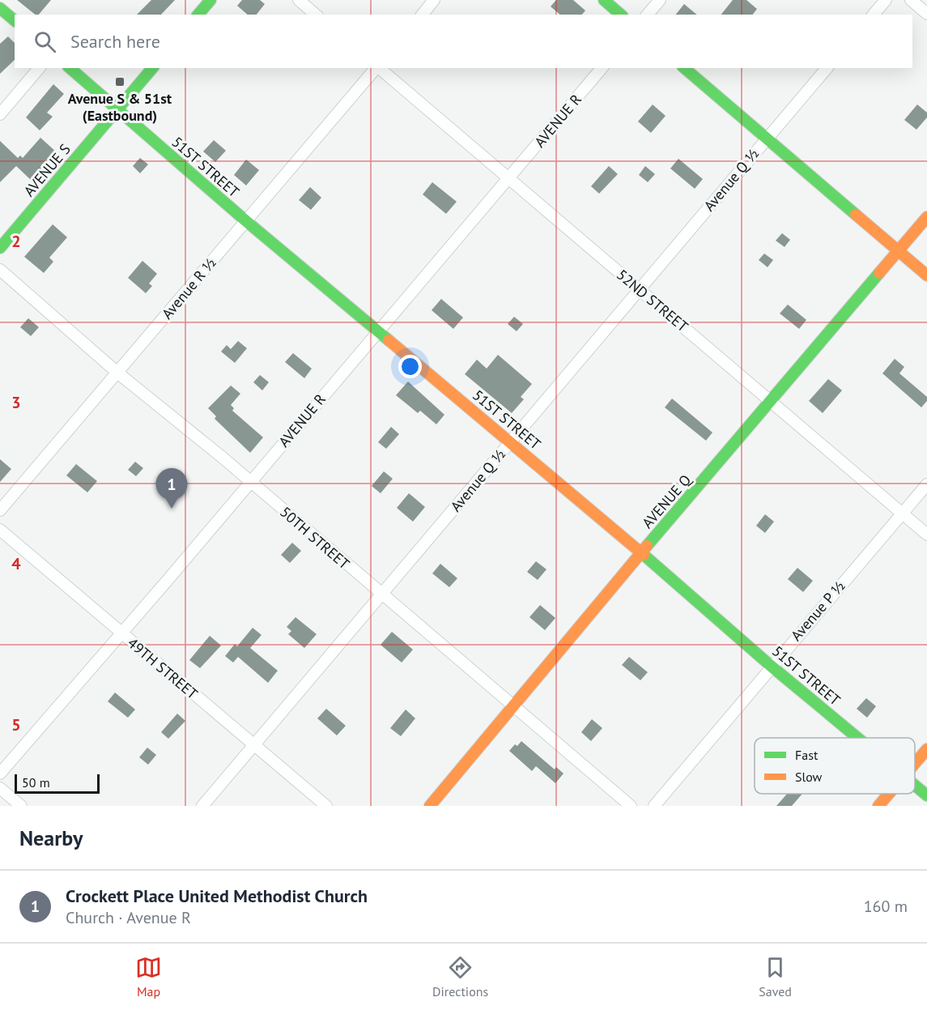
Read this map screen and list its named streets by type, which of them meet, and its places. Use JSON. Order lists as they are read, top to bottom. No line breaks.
{"streets":{"street":["AVENUE R","51ST STREET","AVENUE S","Avenue Q ½","Avenue R ½","52ND STREET","AVENUE Q","50TH STREET","Avenue P ½","49TH STREET"]},"crossings":[["AVENUE R","51ST STREET"],["AVENUE R","52ND STREET"],["AVENUE R","50TH STREET"],["AVENUE R","49TH STREET"],["51ST STREET","AVENUE S"],["51ST STREET","Avenue Q ½"],["51ST STREET","Avenue R ½"],["51ST STREET","AVENUE Q"],["51ST STREET","Avenue P ½"],["Avenue Q ½","52ND STREET"],["Avenue Q ½","50TH STREET"],["Avenue Q ½","49TH STREET"],["Avenue R ½","50TH STREET"],["52ND STREET","AVENUE Q"],["52ND STREET","Avenue P ½"],["AVENUE Q","50TH STREET"]],"places":{"transit":["Avenue S & 51st (Eastbound)"]},"legend":["Fast","Slow"],"scale_bar":"50 m","page":{"search":"Search here","pins":"1","scale":"50 m","heading":"Nearby","list":[{"mark":"1","name":"Crockett Place United Methodist Church","note":"Church · Avenue R","value":"160 m"}],"nav":["Map","Directions","Saved"]},"grid":{"rows":["2","3","4","5"]}}
